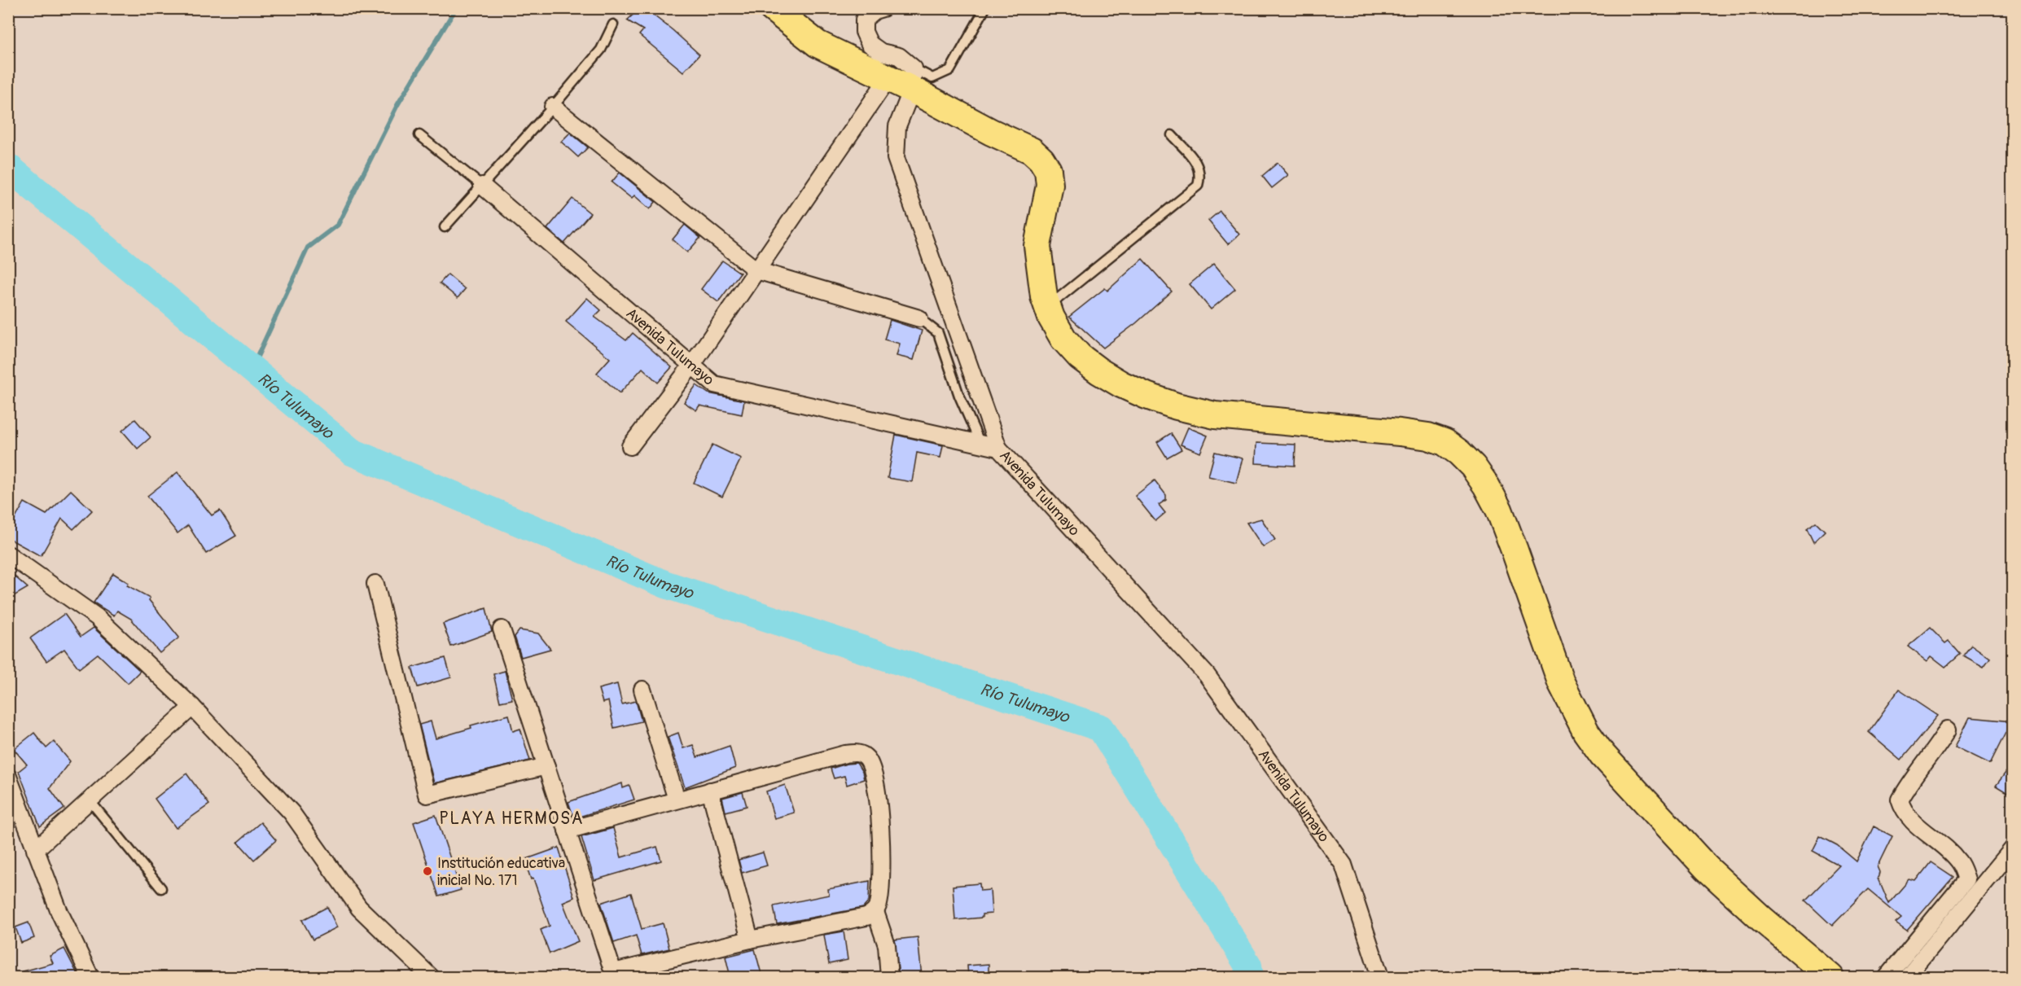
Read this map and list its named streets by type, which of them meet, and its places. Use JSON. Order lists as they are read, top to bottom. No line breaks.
{"streets":{"street":["Avenida Tulumayo"]},"districts":["PLAYA HERMOSA"],"water":["Río Tulumayo"],"places":["Institución educativa inicial No. 171"]}
